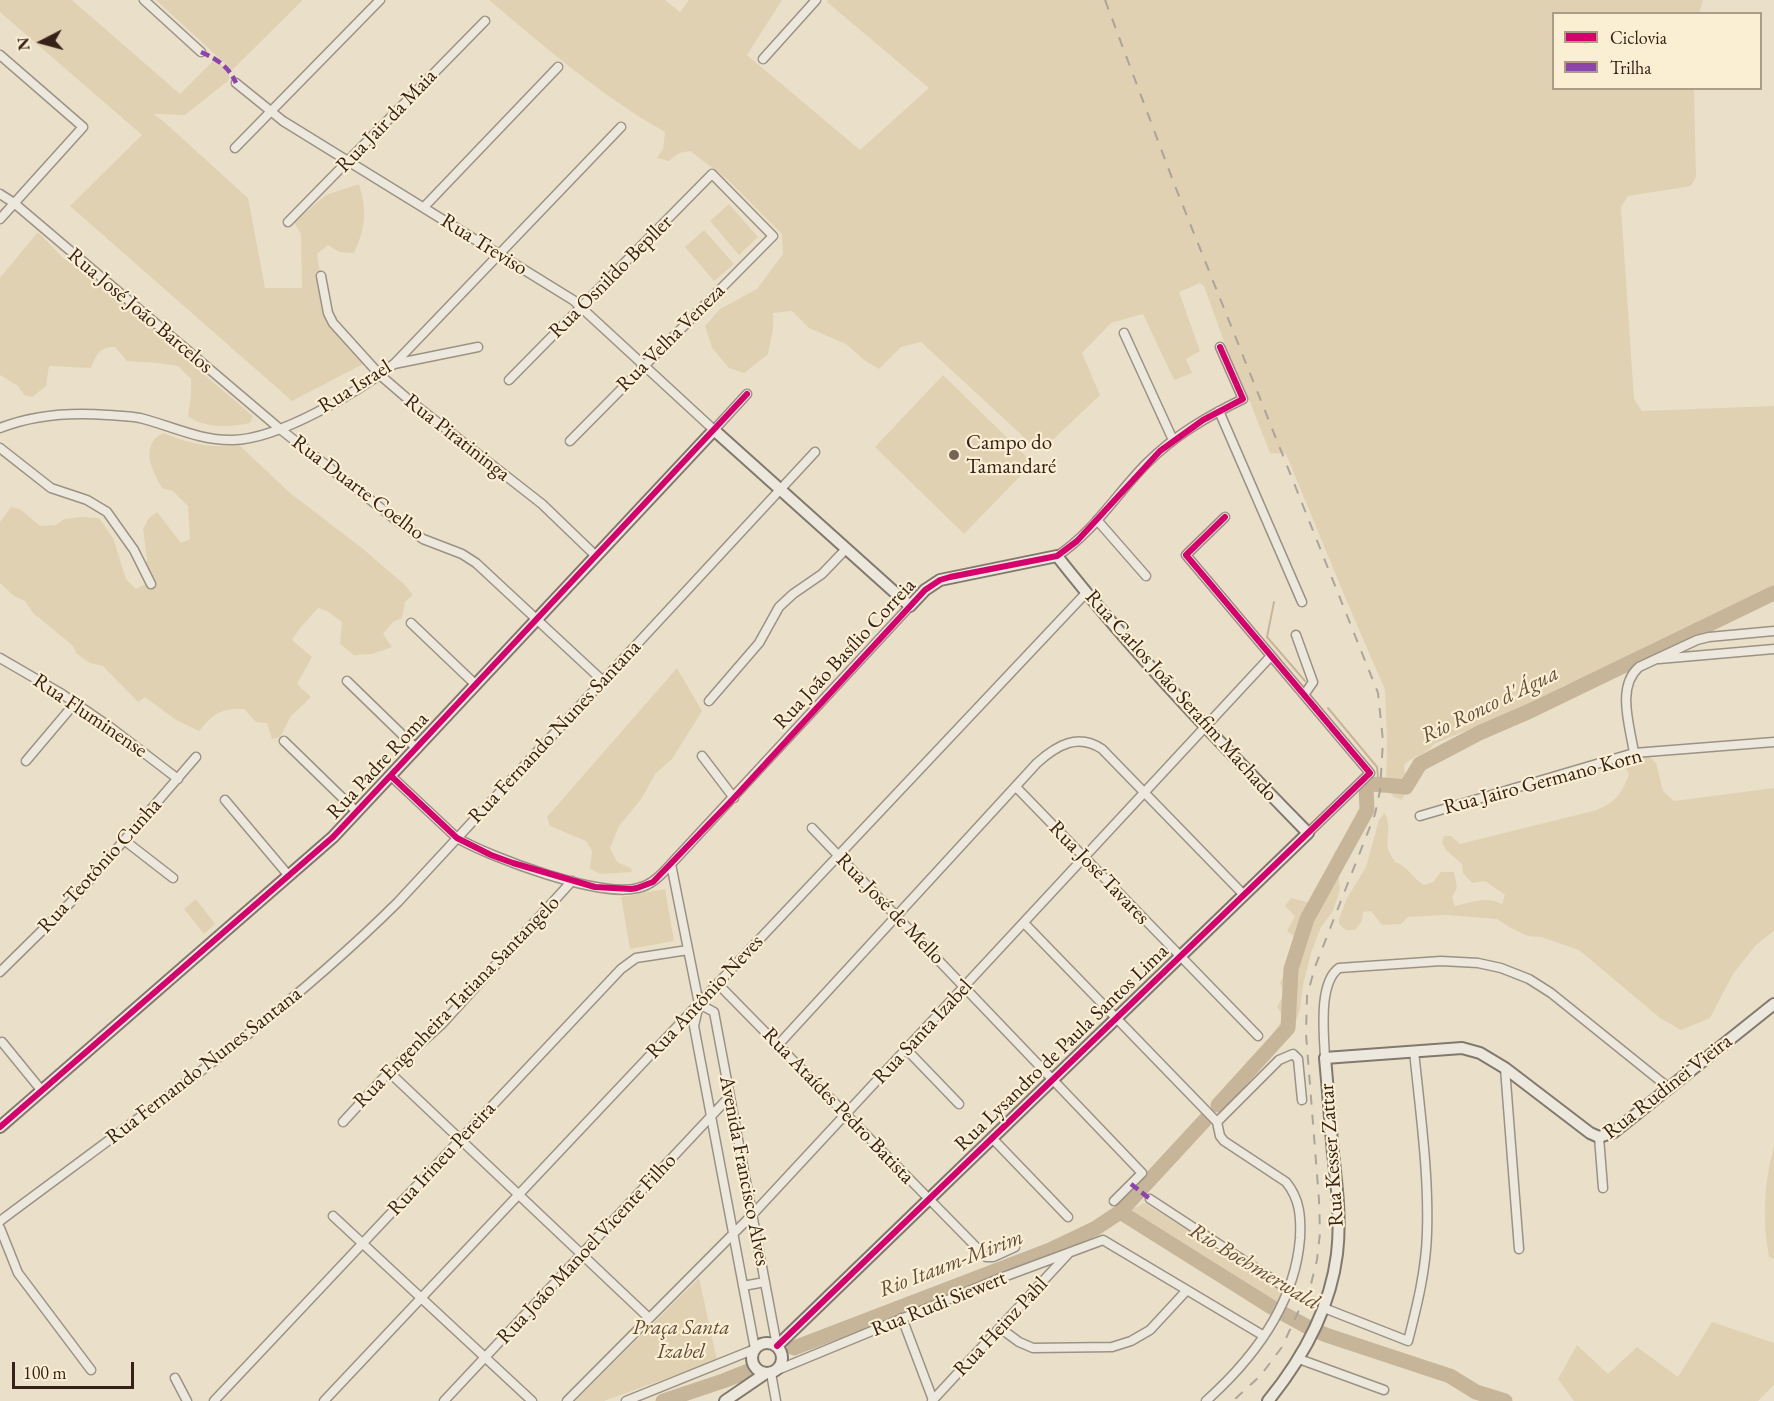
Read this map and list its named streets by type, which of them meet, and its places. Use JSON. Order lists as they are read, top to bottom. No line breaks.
{"streets":{"street":["Rua Jair da Maia","Rua Treviso","Rua Osnildo Bepller","Rua José João Barcelos","Rua Velha Veneza","Rua Israel","Rua Piratininga","Rua Duarte Coelho","Rua João Basílio Correia","Rua Carlos João Serafim Machado","Rua Fluminense","Rua Fernando Nunes Santana","Rua Padre Roma","Rua Jairo Germano Korn","Rua Teotônio Cunha","Rua José Tavares","Rua José de Mello","Rua Antônio Neves","Rua Engenheira Tatiana Santangelo","Rua Santa Izabel","Rua Lysandro de Paula Santos Lima","Rua Rudinei Vieira","Rua Ataídes Pedro Batista","Rua Kesser Zattar","Rua Irineu Pereira","Avenida Francisco Alves","Rua João Manoel Vicente Filho","Rua Rudi Siewert","Rua Heinz Pahl"]},"crossings":[["Rua Jair da Maia","Rua Treviso"],["Rua Treviso","Rua Osnildo Bepller"],["Rua Treviso","Rua Velha Veneza"],["Rua Treviso","Rua Israel"],["Rua Treviso","Rua Padre Roma"],["Rua Osnildo Bepller","Rua Velha Veneza"],["Rua José João Barcelos","Rua Israel"],["Rua José João Barcelos","Rua Duarte Coelho"],["Rua Israel","Rua Piratininga"],["Rua Israel","Rua Duarte Coelho"],["Rua Piratininga","Rua Padre Roma"],["Rua Duarte Coelho","Rua Fernando Nunes Santana"],["Rua Duarte Coelho","Rua Padre Roma"],["Rua João Basílio Correia","Rua Carlos João Serafim Machado"],["Rua João Basílio Correia","Rua Fernando Nunes Santana"],["Rua João Basílio Correia","Rua Padre Roma"],["Rua João Basílio Correia","Rua Engenheira Tatiana Santangelo"],["Rua João Basílio Correia","Avenida Francisco Alves"],["Rua Carlos João Serafim Machado","Rua Antônio Neves"],["Rua Carlos João Serafim Machado","Rua Santa Izabel"],["Rua Carlos João Serafim Machado","Rua Lysandro de Paula Santos Lima"],["Rua Fluminense","Rua Teotônio Cunha"],["Rua José Tavares","Rua Santa Izabel"],["Rua José Tavares","Rua Lysandro de Paula Santos Lima"],["Rua José de Mello","Rua Antônio Neves"],["Rua José de Mello","Rua Santa Izabel"],["Rua José de Mello","Rua Lysandro de Paula Santos Lima"],["Rua Antônio Neves","Rua Ataídes Pedro Batista"],["Rua Antônio Neves","Avenida Francisco Alves"],["Rua Santa Izabel","Rua Ataídes Pedro Batista"],["Rua Santa Izabel","Avenida Francisco Alves"],["Rua Lysandro de Paula Santos Lima","Rua Ataídes Pedro Batista"],["Rua Lysandro de Paula Santos Lima","Avenida Francisco Alves"],["Rua Lysandro de Paula Santos Lima","Rua Rudi Siewert"],["Rua Rudinei Vieira","Rua Kesser Zattar"],["Rua Irineu Pereira","Avenida Francisco Alves"],["Avenida Francisco Alves","Rua João Manoel Vicente Filho"],["Avenida Francisco Alves","Rua Rudi Siewert"],["Rua Rudi Siewert","Rua Heinz Pahl"]],"water":["Rio Ronco d'Água","Rio Itaum-Mirim","Rio Boehmerwald"],"parks":["Praça Santa Izabel"],"places":["Campo do Tamandaré"],"legend":["Ciclovia","Trilha"],"scale_bar":"100 m","north":"left"}
